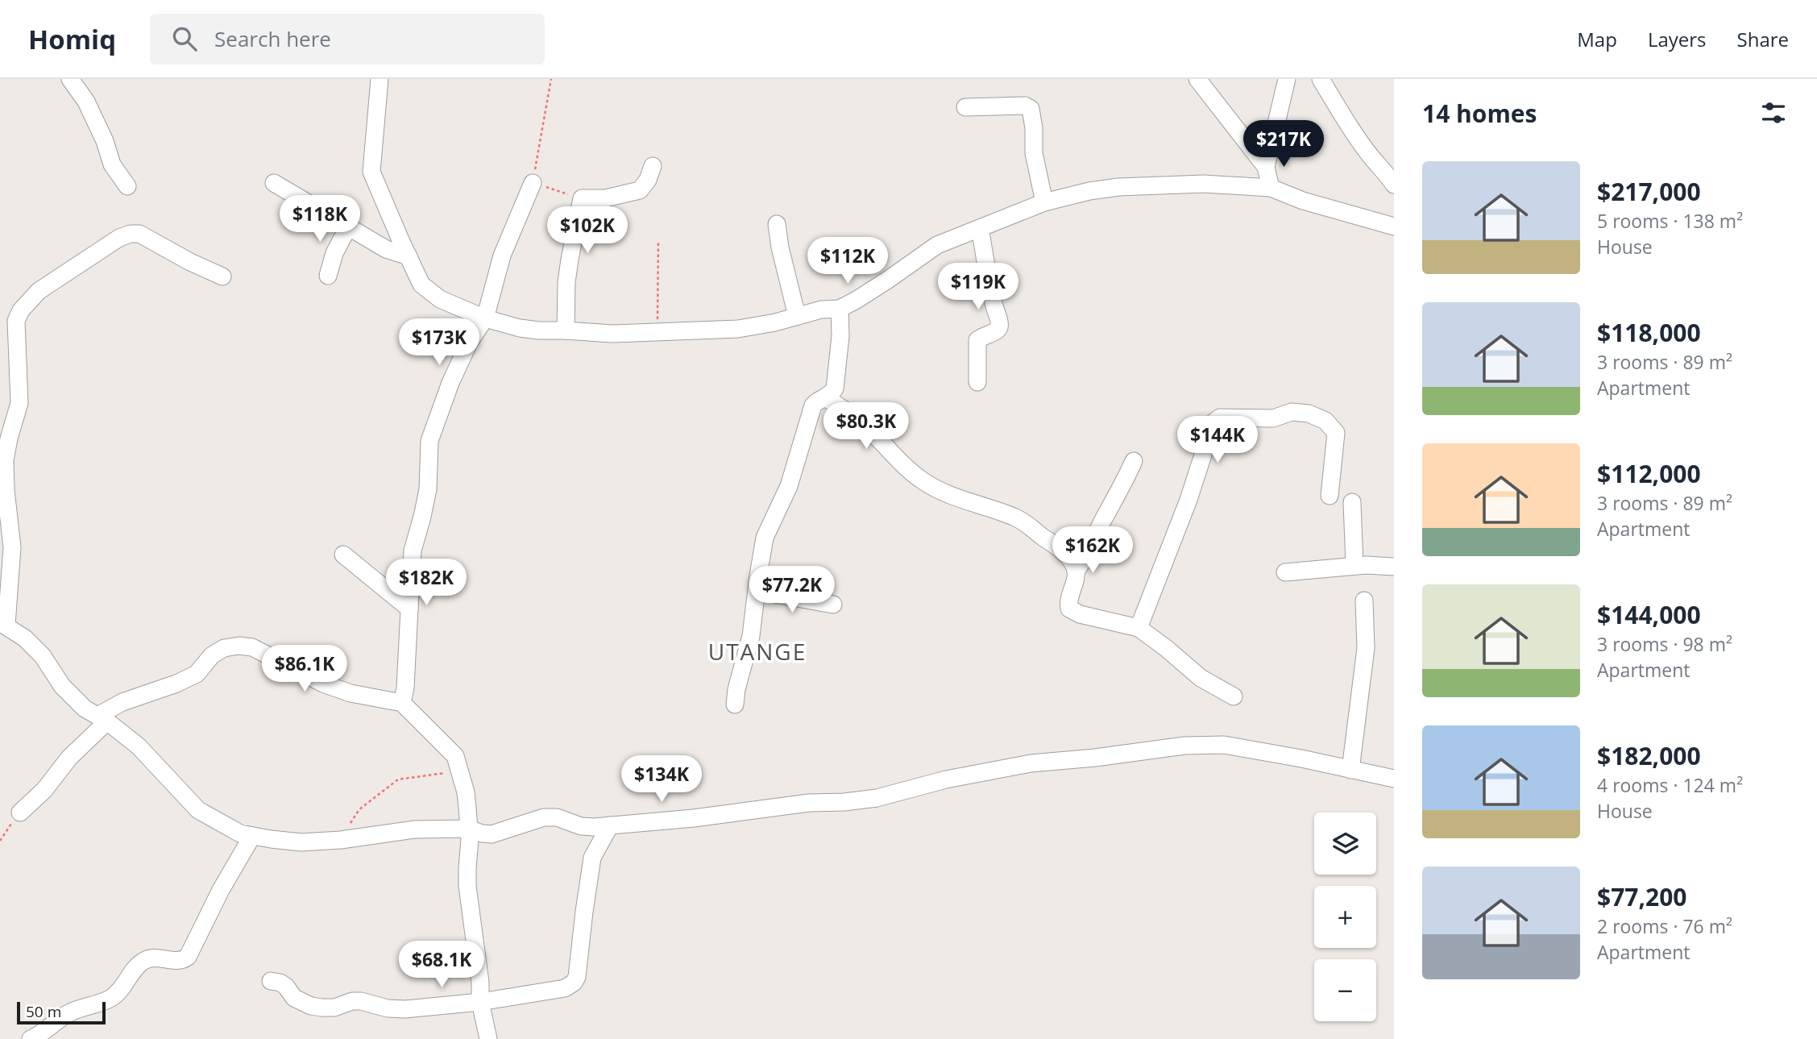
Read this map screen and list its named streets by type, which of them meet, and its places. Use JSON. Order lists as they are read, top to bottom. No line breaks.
{"districts":["UTANGE"],"scale_bar":"50 m","page":{"header":"Homiq","search":"Search here","nav":["Map","Layers","Share"],"heading":"14 homes","price":["$217K","$118K","$102K","$112K","$119K","$173K","$80.3K","$144K","$162K","$182K","$77.2K","$86.1K","$134K","$68.1K"],"list":[{"name":"$217,000","note":"5 rooms · 138 m² · House"},{"name":"$118,000","note":"3 rooms · 89 m² · Apartment"},{"name":"$112,000","note":"3 rooms · 89 m² · Apartment"},{"name":"$144,000","note":"3 rooms · 98 m² · Apartment"},{"name":"$182,000","note":"4 rooms · 124 m² · House"},{"name":"$77,200","note":"2 rooms · 76 m² · Apartment"}],"map_buttons":["+","−"],"scale":"50 m"}}
